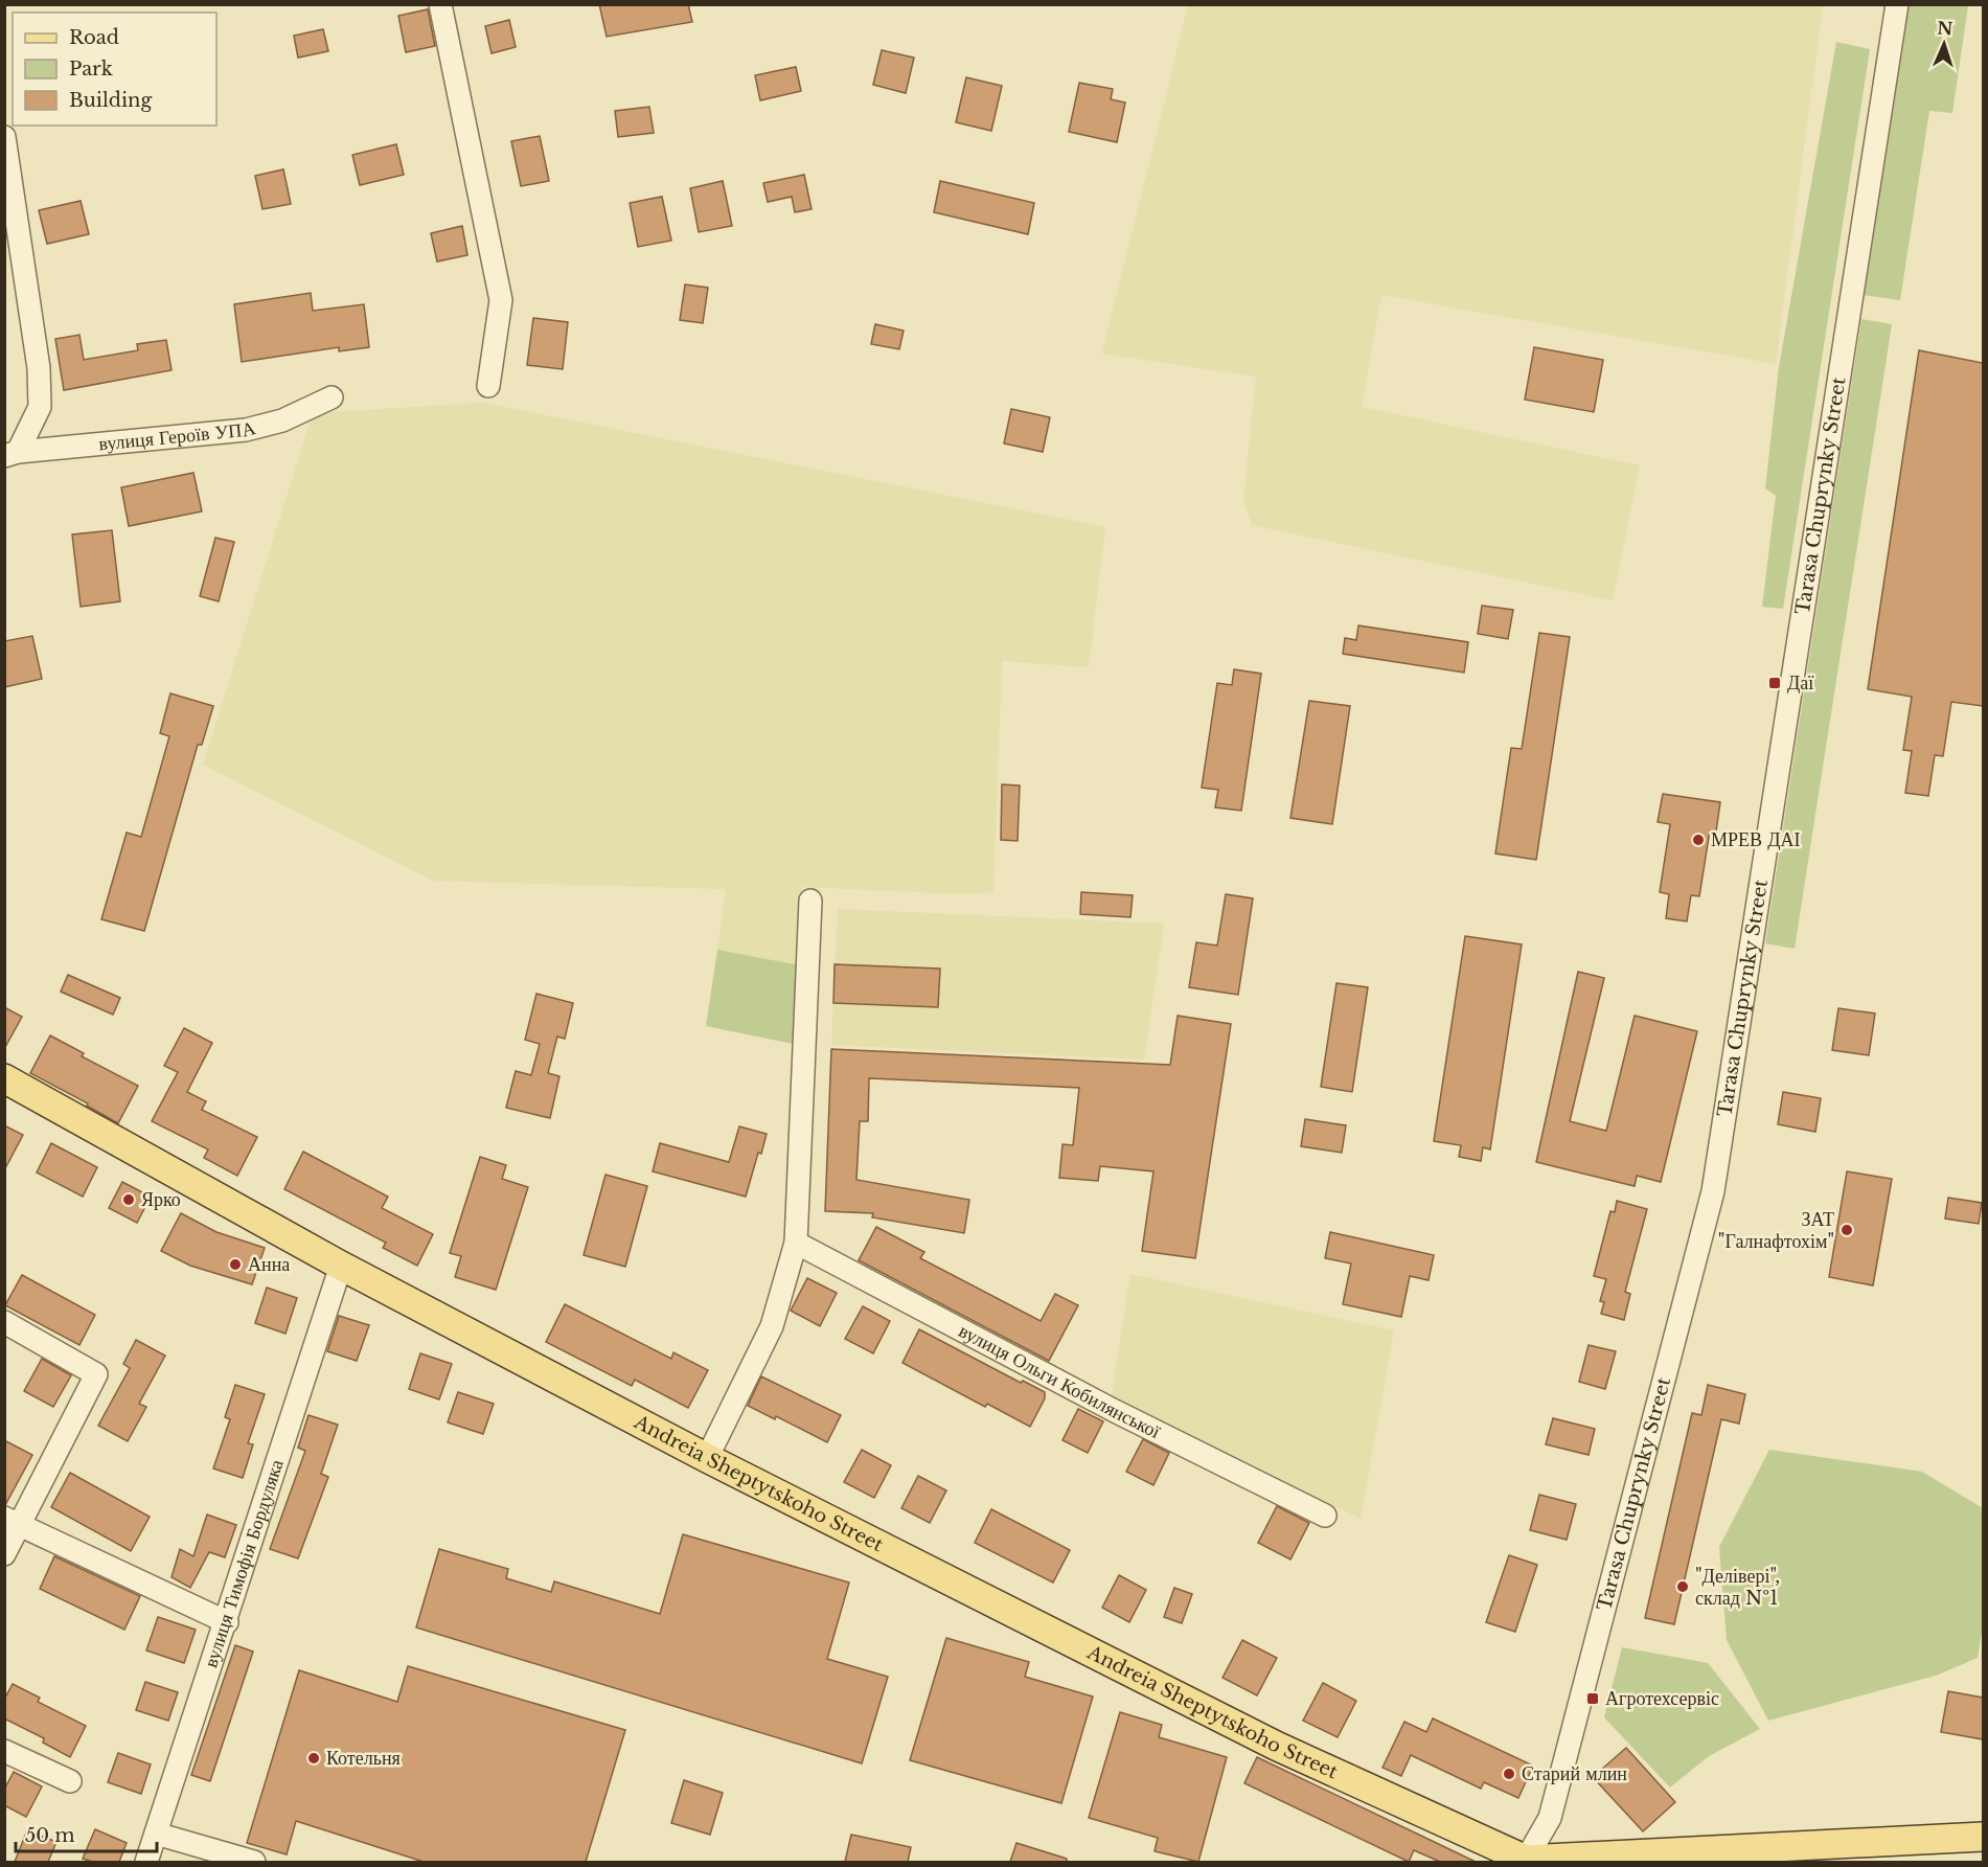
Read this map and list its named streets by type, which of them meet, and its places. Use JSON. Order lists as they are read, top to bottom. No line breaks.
{"streets":{"main road":["Andreia Sheptytskoho Street"],"street":["вулиця Героїв УПА","Tarasa Chuprynky Street","вулиця Ольги Кобилянської","вулиця Тимофія Бордуляка"]},"crossings":[["Tarasa Chuprynky Street","Andreia Sheptytskoho Street"],["Andreia Sheptytskoho Street","вулиця Тимофія Бордуляка"]],"places":{"transit":["Даї","Агротехсервіс"],"other":["МРЕВ ДАІ","Ярко","ЗАТ \"Галнафтохім\"","Анна","\"Делівері\", склад №1","Котельня","Старий млин"]},"legend":["Road","Park","Building"],"scale_bar":"50 m","north":"top"}
